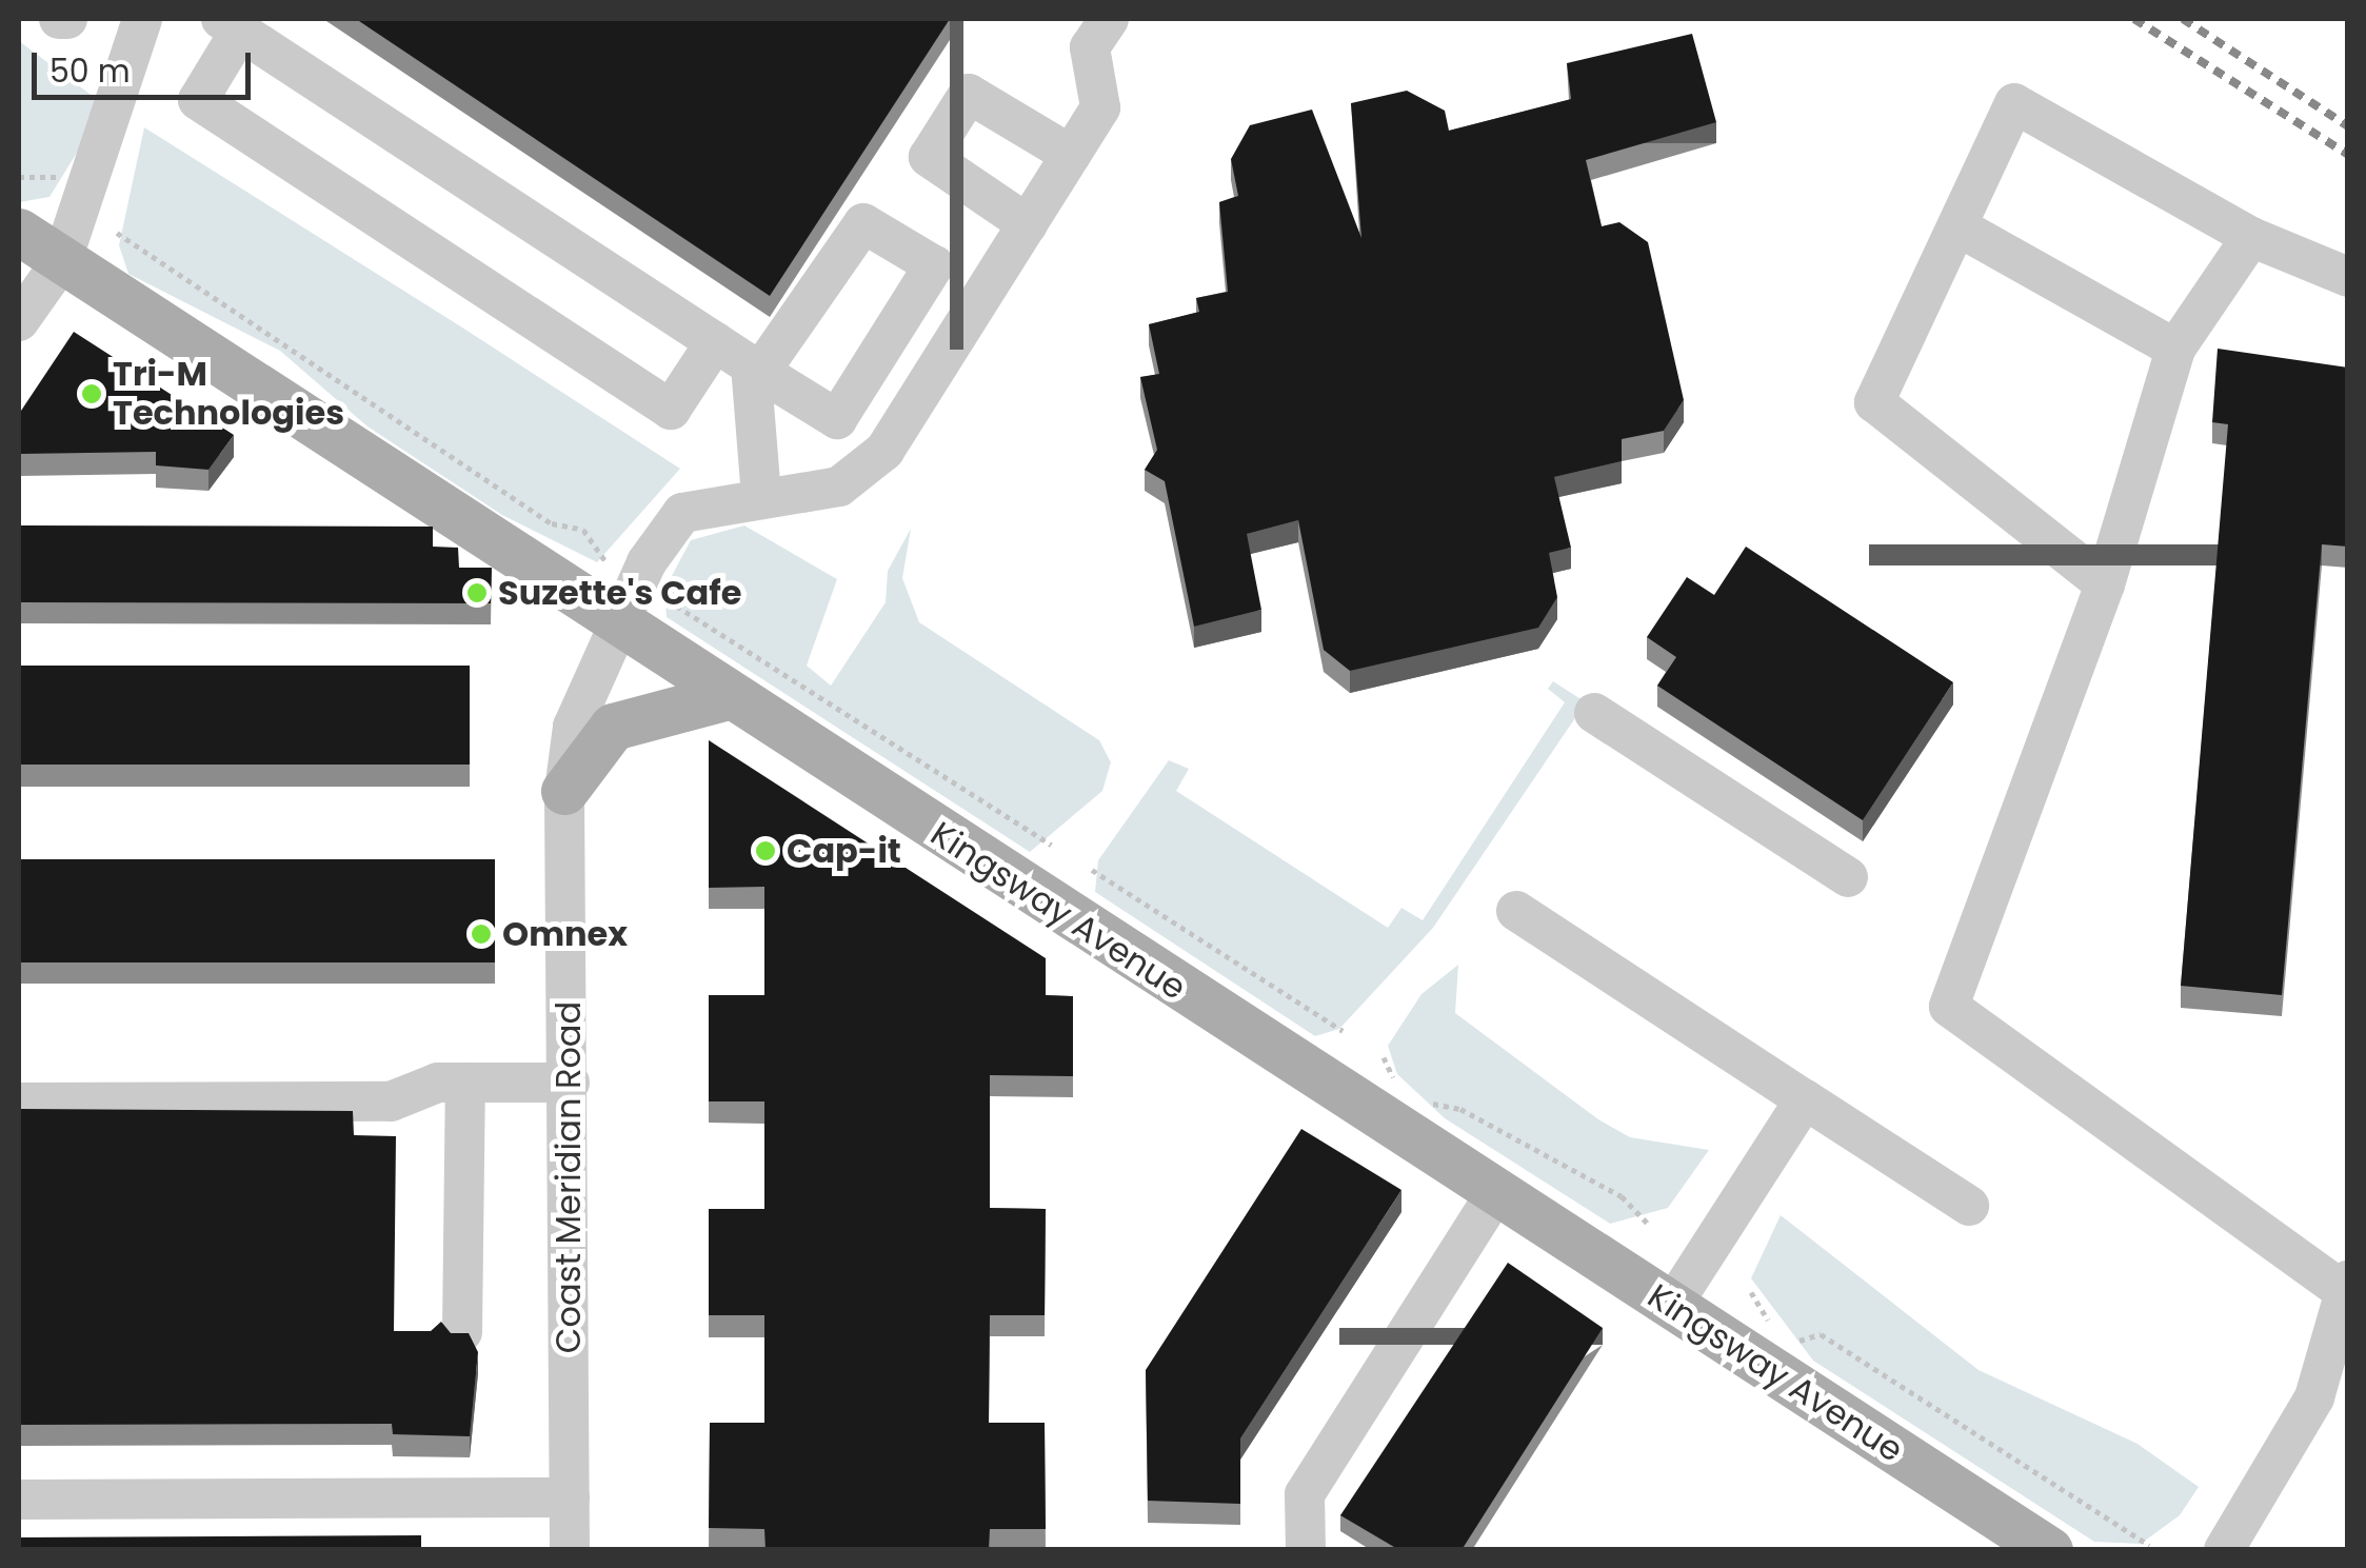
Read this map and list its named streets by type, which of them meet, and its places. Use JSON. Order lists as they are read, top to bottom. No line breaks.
{"streets":{"main road":["Kingsway Avenue"],"street":["Coast Meridian Road"]},"crossings":[["Kingsway Avenue","Coast Meridian Road"]],"places":["Tri-M Technologies","Suzette's Cafe","Cap-it","Omnex"],"scale_bar":"50 m"}
